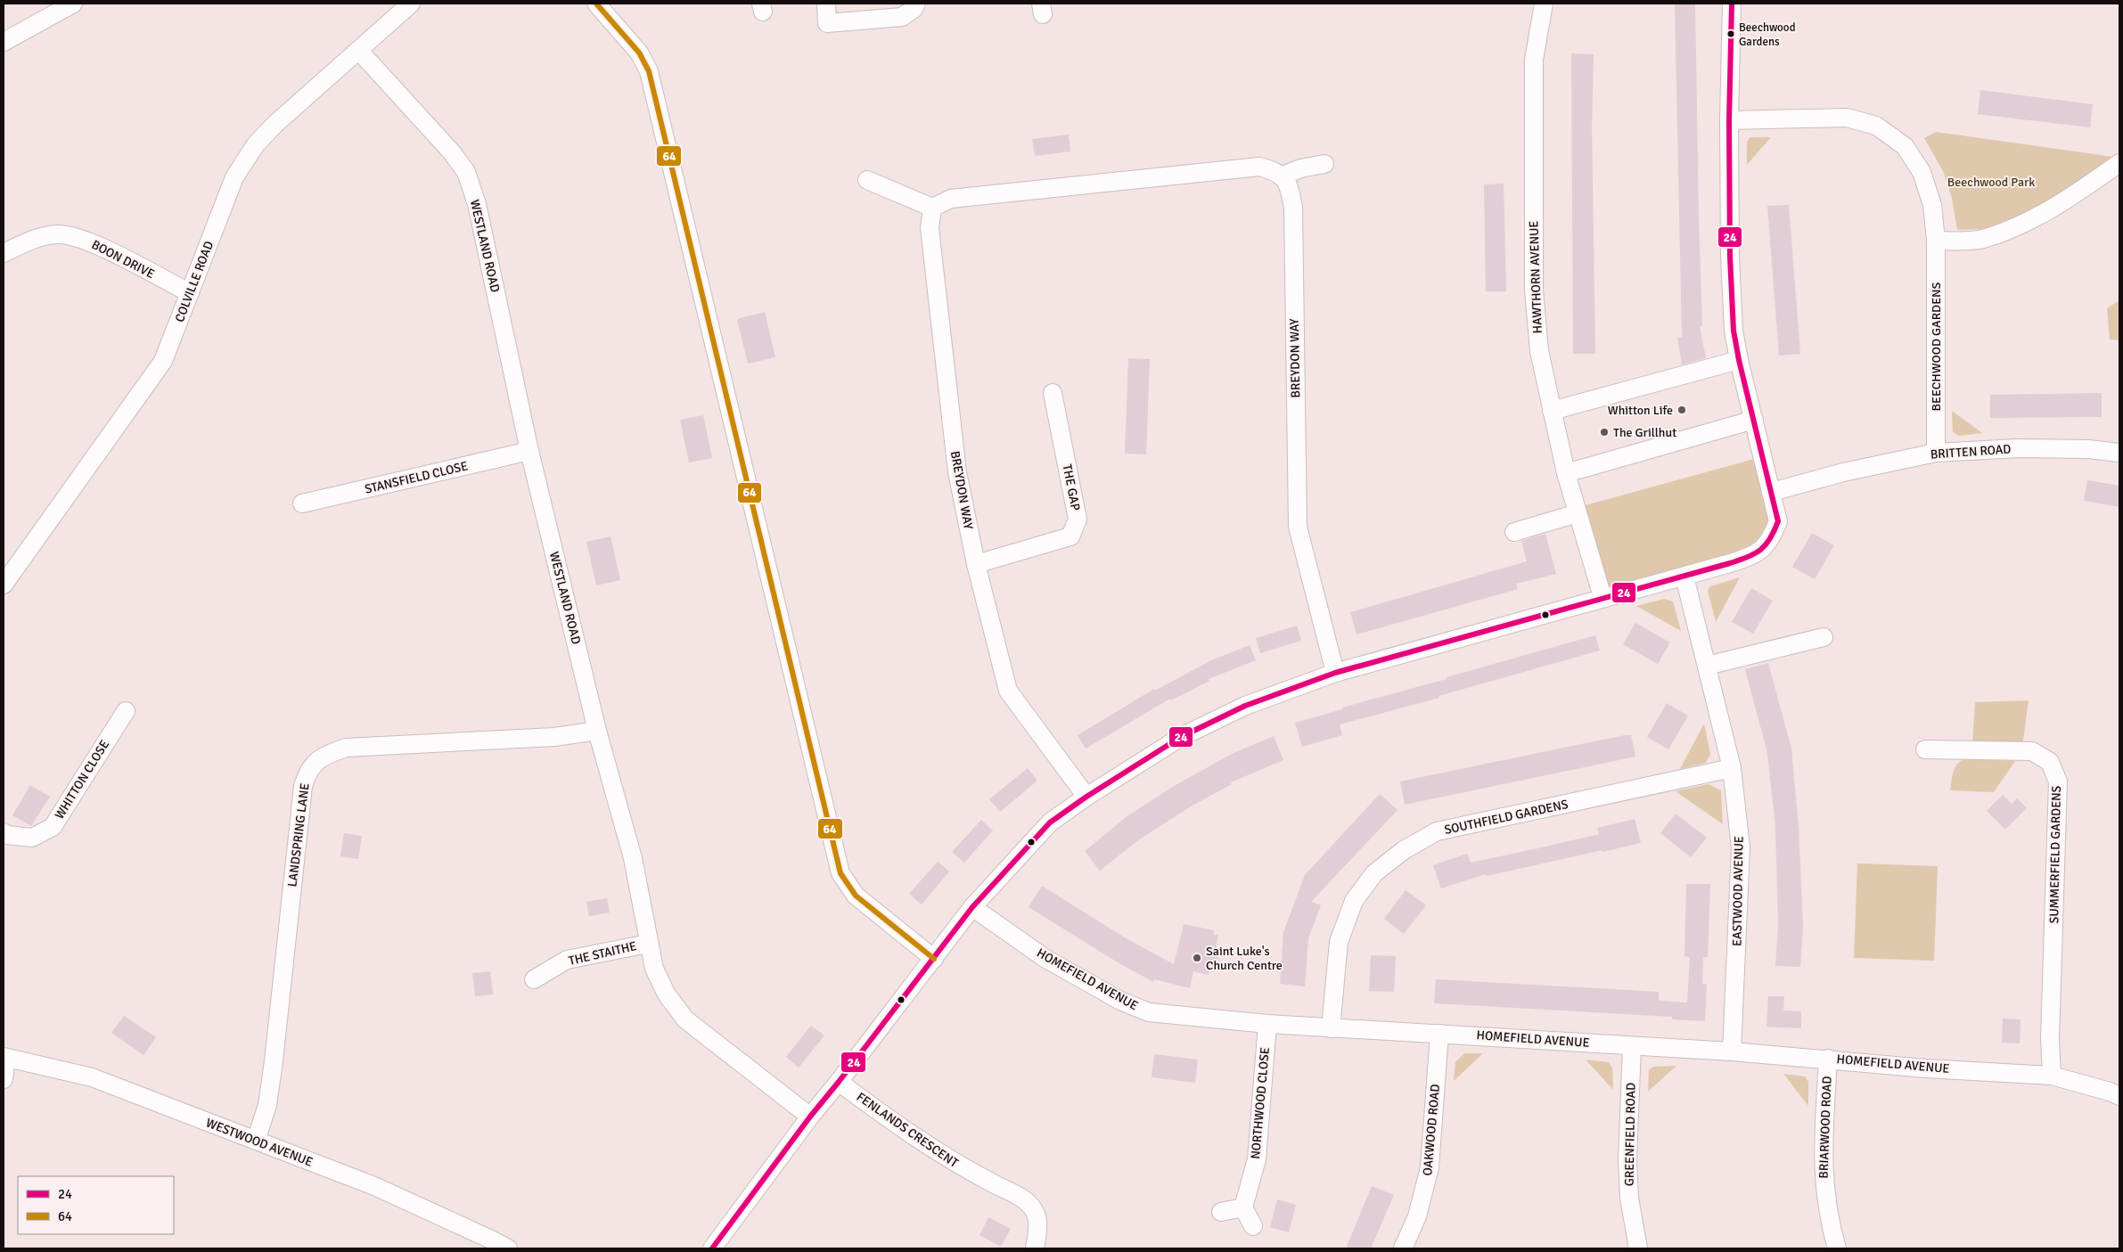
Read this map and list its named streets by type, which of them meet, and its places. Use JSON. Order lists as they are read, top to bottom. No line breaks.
{"streets":{"street":["WESTLAND ROAD","BOON DRIVE","HAWTHORN AVENUE","COLVILLE ROAD","BEECHWOOD GARDENS","BREYDON WAY","BRITTEN ROAD","STANSFIELD CLOSE","THE GAP","WHITTON CLOSE","SOUTHFIELD GARDENS","LANDSPRING LANE","SUMMERFIELD GARDENS","EASTWOOD AVENUE","THE STAITHE","HOMEFIELD AVENUE","NORTHWOOD CLOSE","BRIARWOOD ROAD","FENLANDS CRESCENT","OAKWOOD ROAD","GREENFIELD ROAD","WESTWOOD AVENUE"]},"crossings":[["WESTLAND ROAD","COLVILLE ROAD"],["WESTLAND ROAD","STANSFIELD CLOSE"],["WESTLAND ROAD","LANDSPRING LANE"],["WESTLAND ROAD","THE STAITHE"],["BOON DRIVE","COLVILLE ROAD"],["BEECHWOOD GARDENS","BRITTEN ROAD"],["BREYDON WAY","THE GAP"],["SOUTHFIELD GARDENS","EASTWOOD AVENUE"],["SOUTHFIELD GARDENS","HOMEFIELD AVENUE"],["LANDSPRING LANE","WESTWOOD AVENUE"],["SUMMERFIELD GARDENS","HOMEFIELD AVENUE"],["EASTWOOD AVENUE","HOMEFIELD AVENUE"],["HOMEFIELD AVENUE","NORTHWOOD CLOSE"],["HOMEFIELD AVENUE","BRIARWOOD ROAD"],["HOMEFIELD AVENUE","OAKWOOD ROAD"],["HOMEFIELD AVENUE","GREENFIELD ROAD"]],"parks":["Beechwood Park"],"places":["Beechwood Gardens","Whitton Life","The Grillhut","Saint Luke's Church Centre"],"lines":["transit line 24","transit line 64"],"legend":["24","64"]}
